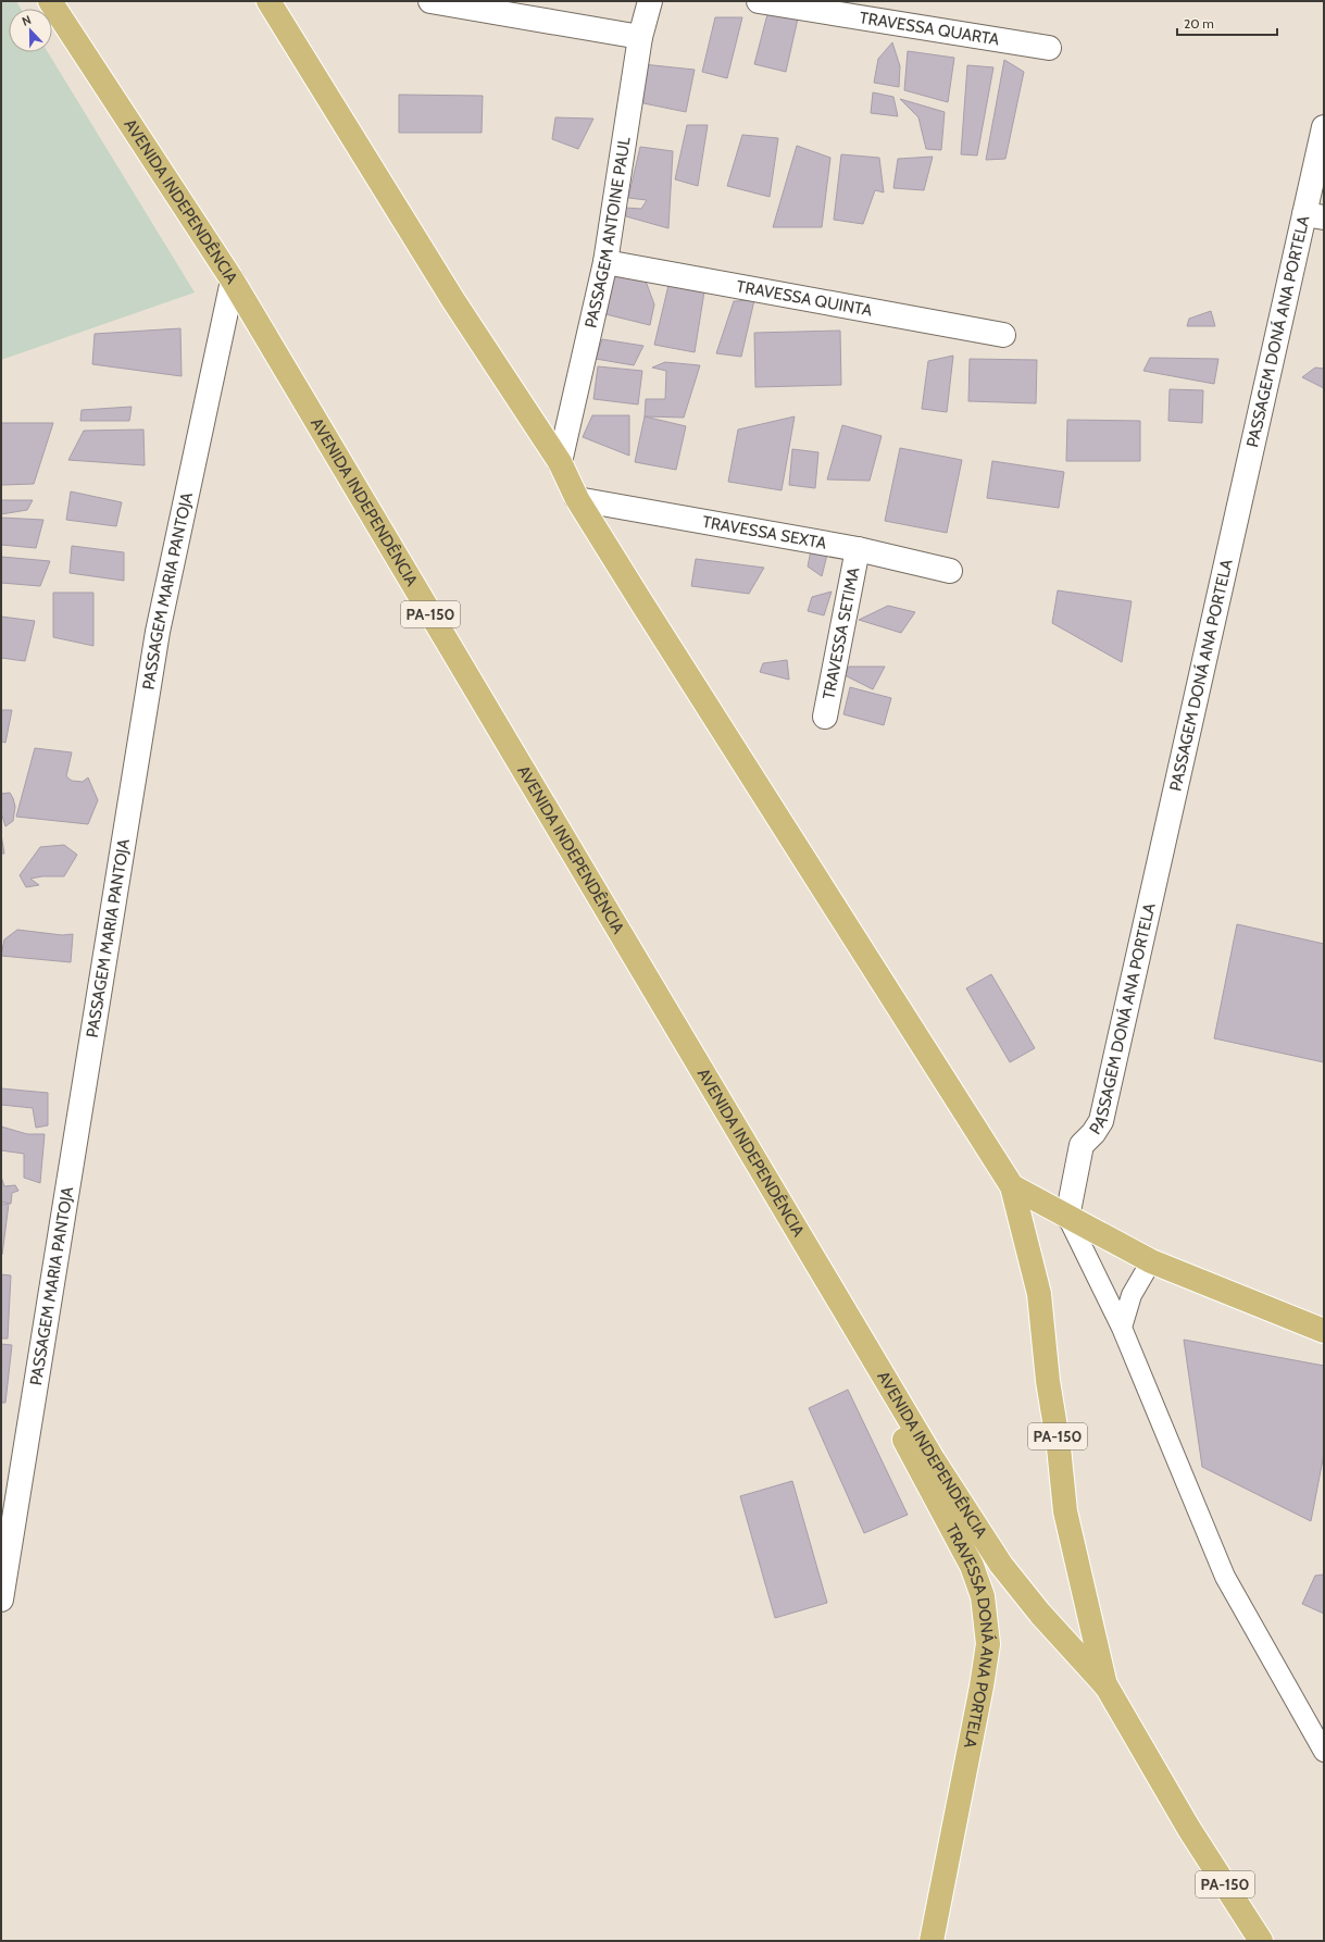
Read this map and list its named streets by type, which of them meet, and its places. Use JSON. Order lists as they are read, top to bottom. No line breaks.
{"streets":{"main road":["AVENIDA INDEPENDÊNCIA","PA-150","TRAVESSA DONÁ ANA PORTELA"],"street":["TRAVESSA QUARTA","PASSAGEM ANTOINE PAUL","TRAVESSA QUINTA","PASSAGEM DONÁ ANA PORTELA","TRAVESSA SEXTA","PASSAGEM MARIA PANTOJA","TRAVESSA SETIMA"]},"crossings":[["AVENIDA INDEPENDÊNCIA","PASSAGEM ANTOINE PAUL"],["AVENIDA INDEPENDÊNCIA","PASSAGEM DONÁ ANA PORTELA"],["AVENIDA INDEPENDÊNCIA","TRAVESSA SEXTA"],["AVENIDA INDEPENDÊNCIA","PASSAGEM MARIA PANTOJA"],["AVENIDA INDEPENDÊNCIA","TRAVESSA DONÁ ANA PORTELA"],["PASSAGEM ANTOINE PAUL","TRAVESSA QUINTA"],["TRAVESSA SEXTA","TRAVESSA SETIMA"]],"scale_bar":"20 m","north":"top"}
